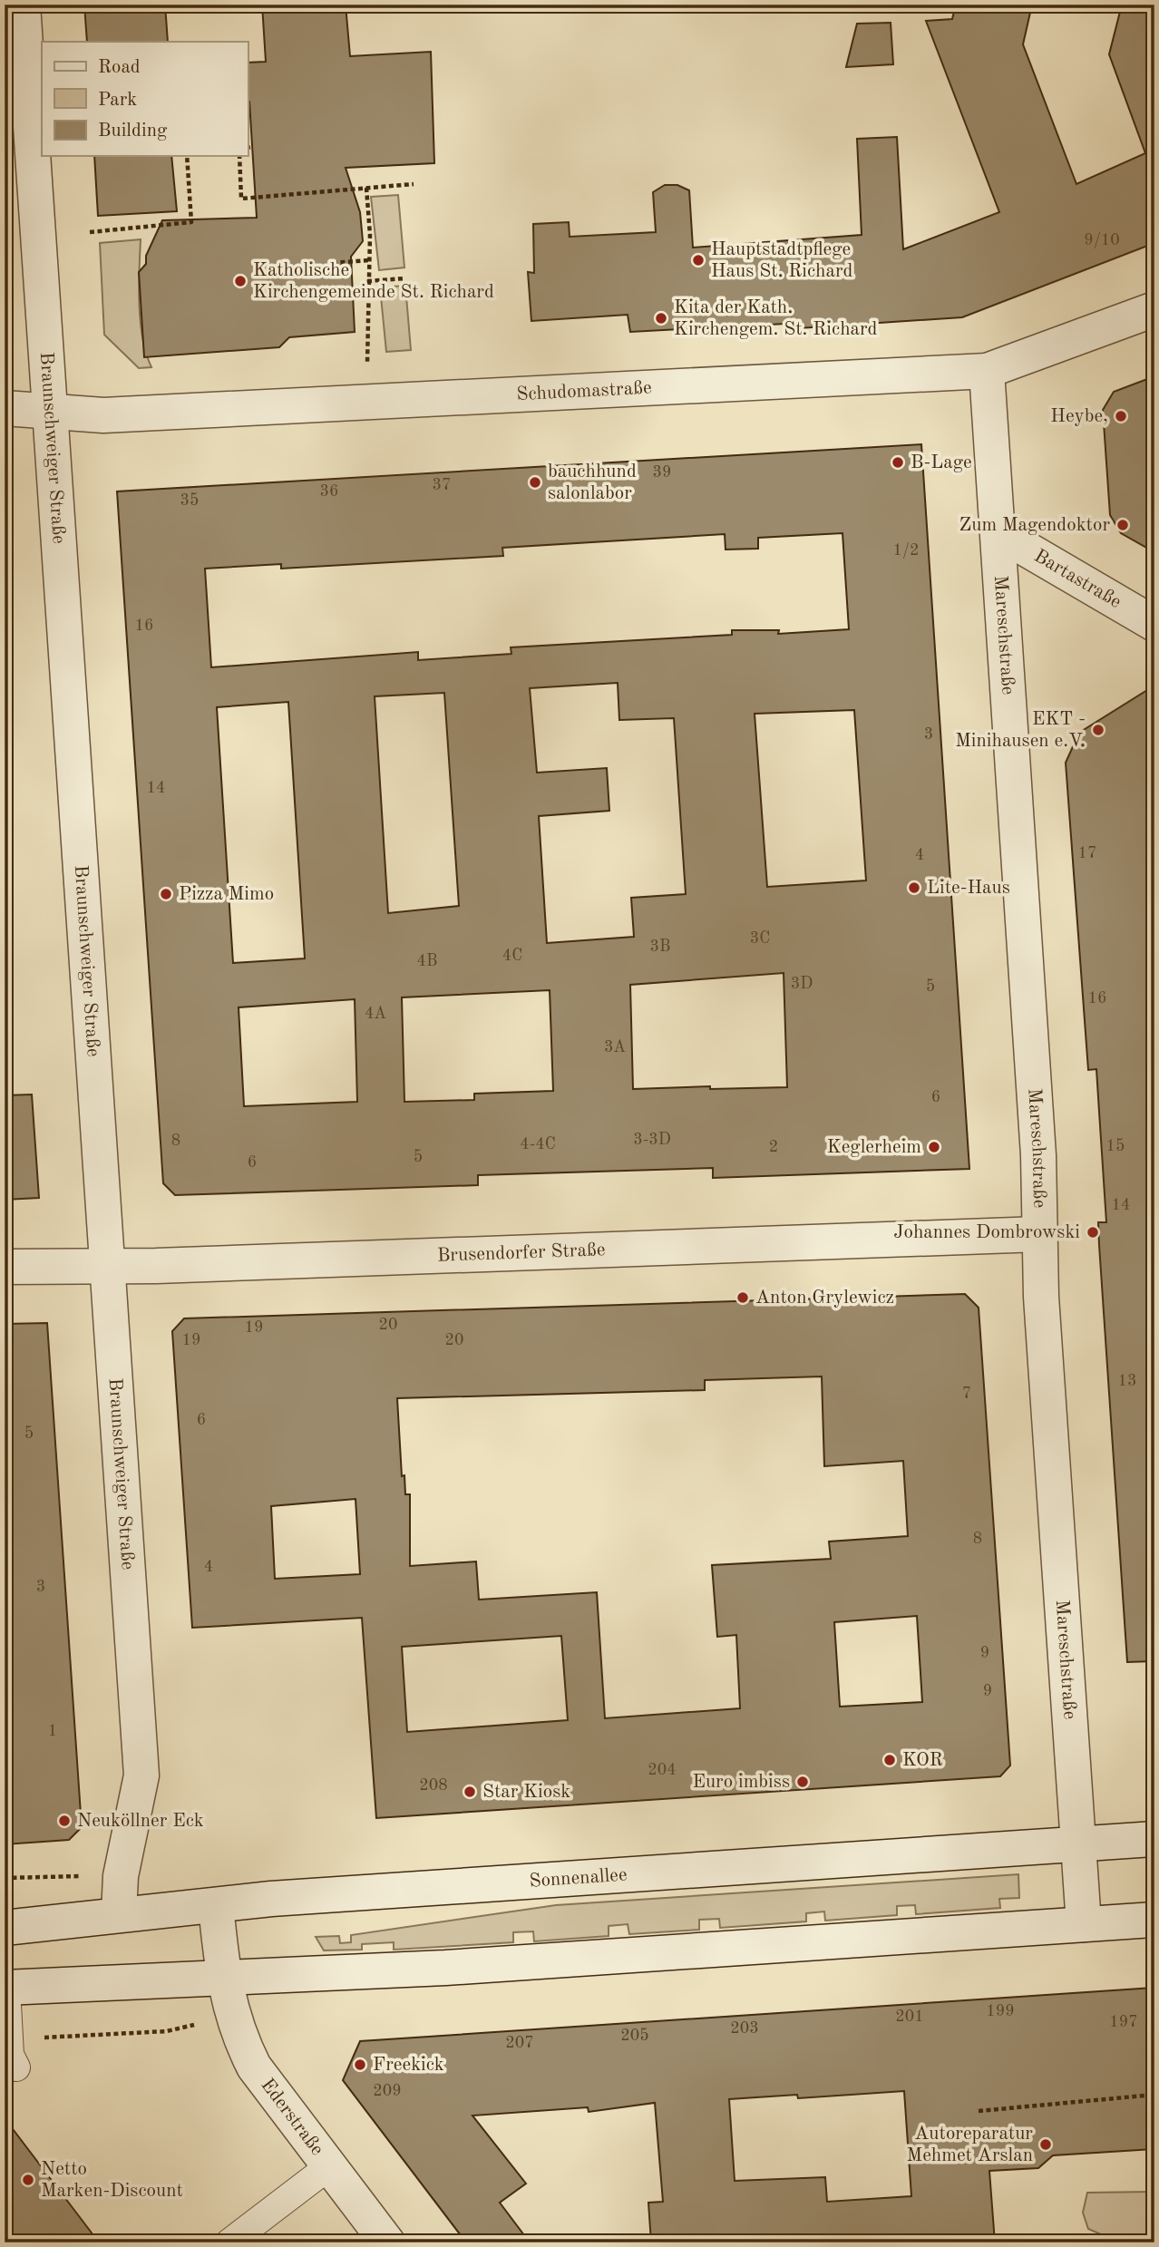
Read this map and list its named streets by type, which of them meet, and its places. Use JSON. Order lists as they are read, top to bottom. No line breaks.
{"streets":{"street":["Schudomastraße","Braunschweiger Straße","Bartastraße","Mareschstraße","Brusendorfer Straße","Sonnenallee","Ederstraße"]},"crossings":[["Schudomastraße","Braunschweiger Straße"],["Schudomastraße","Mareschstraße"],["Braunschweiger Straße","Brusendorfer Straße"],["Braunschweiger Straße","Sonnenallee"],["Bartastraße","Mareschstraße"],["Mareschstraße","Brusendorfer Straße"],["Mareschstraße","Sonnenallee"],["Sonnenallee","Ederstraße"]],"places":["Hauptstadtpflege Haus St. Richard","Katholische Kirchengemeinde St. Richard","Kita der Kath. Kirchengem. St. Richard","Heybe,","B-Lage","bauchhund salonlabor","Zum Magendoktor","EKT - Minihausen e.V.","Lite-Haus","Pizza Mimo","Keglerheim","Johannes Dombrowski","Anton Grylewicz","KOR","Euro imbiss","Star Kiosk","Neuköllner Eck","Freekick","Autoreparatur Mehmet Arslan","Netto Marken-Discount"],"house_numbers":["9/10","39","37","36","35","1/2","16","3","14","17","4","3C","3B","4C","4B","3D","5","16","4A","3A","6","3-3D","8","4-4C","15","2","5","6","14","20","19","19","20","13","7","6","5","8","4","3","9","9","1","204","208","199","201","197","203","205","207","209"],"legend":["Road","Park","Building"]}
